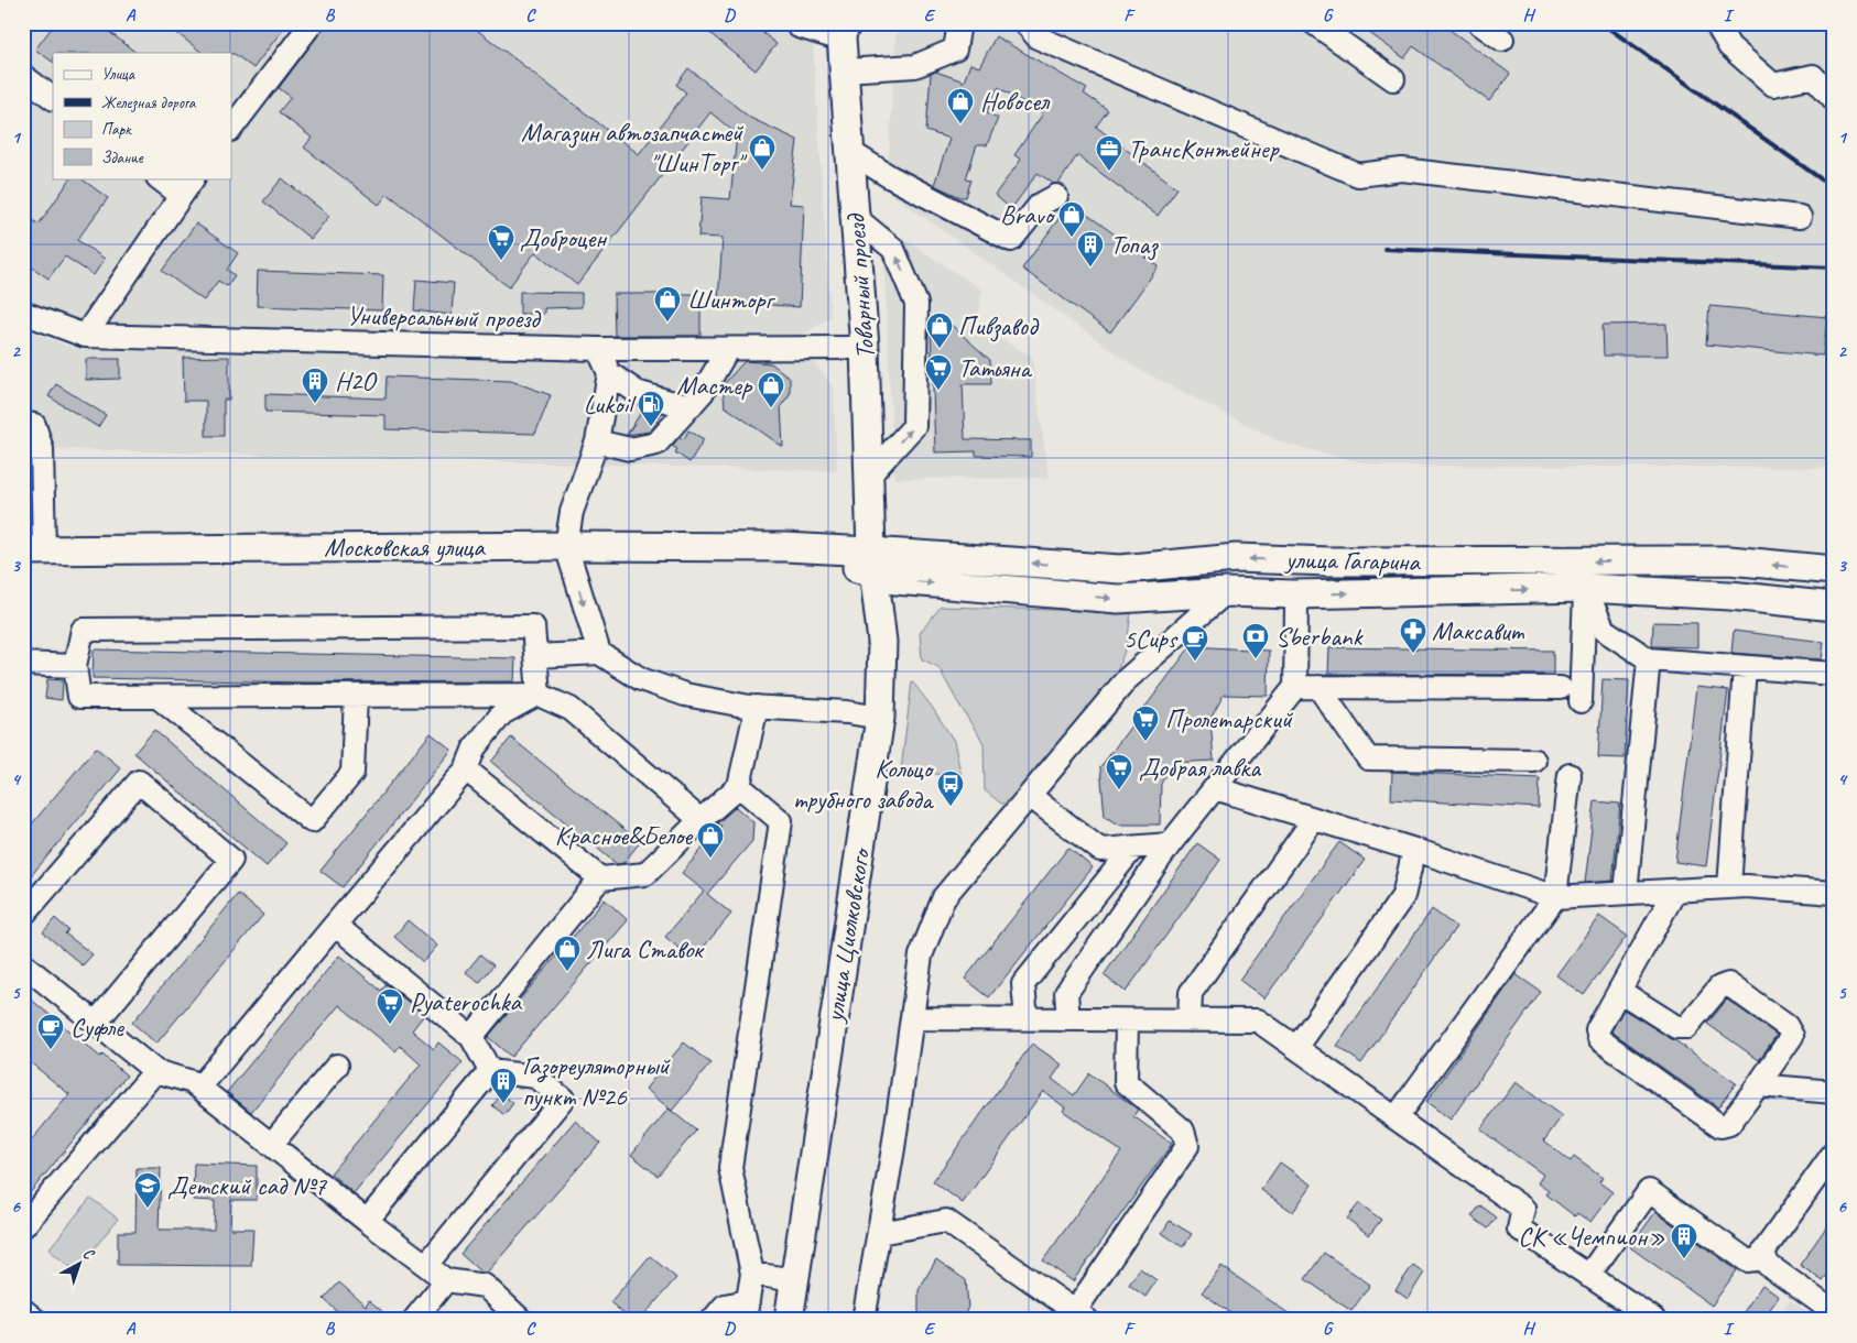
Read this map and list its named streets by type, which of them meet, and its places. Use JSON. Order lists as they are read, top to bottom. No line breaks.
{"streets":{"main road":["Товарный проезд","Московская улица","улица Гагарина","улица Циолковского"],"street":["Универсальный проезд"]},"crossings":[["Товарный проезд","Универсальный проезд"],["Товарный проезд","Московская улица"],["Товарный проезд","улица Гагарина"],["Товарный проезд","улица Циолковского"],["Московская улица","улица Гагарина"],["Московская улица","улица Циолковского"],["улица Гагарина","улица Циолковского"]],"places":{"shop":["Новосел","Магазин автозапчастей \"ШинТорг\"","Bravo","Шинторг","Пивзавод","Мастер","Красное&Белое","Лига Ставок"],"office":["ТрансКонтейнер"],"supermarket":["Доброцен","Татьяна","Пролетарский","Добрая лавка","Pyaterochka"],"building":["Топаз","Н2О","Газореуляторный пункт №26","СК «Чемпион»"],"fuel station":["Lukoil"],"pharmacy":["Максавит"],"bank":["Sberbank"],"cafe":["5Cups","Суфле"],"bus stop":["Кольцо трубного завода"],"school or university":["Детский сад №7"]},"legend":["Улица","Железная дорога","Парк","Здание"],"north":"top right","grid":{"columns":["A","B","C","D","E","F","G","H","I"],"rows":["1","2","3","4","5","6"]}}
